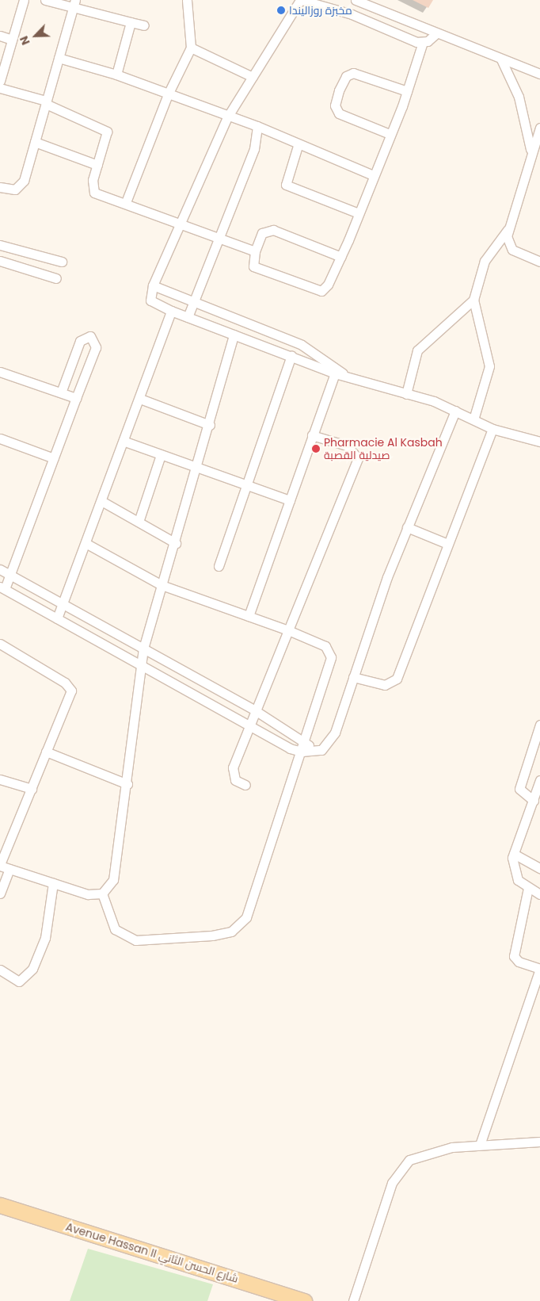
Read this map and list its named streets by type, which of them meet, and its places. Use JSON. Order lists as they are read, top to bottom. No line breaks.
{"streets":{"main road":["Avenue Hassan II شارع الحسن الثاني"]},"places":["مخبزة روزاليندا","Pharmacie Al Kasbah صيدلية القصبة"],"north":"bottom left"}
